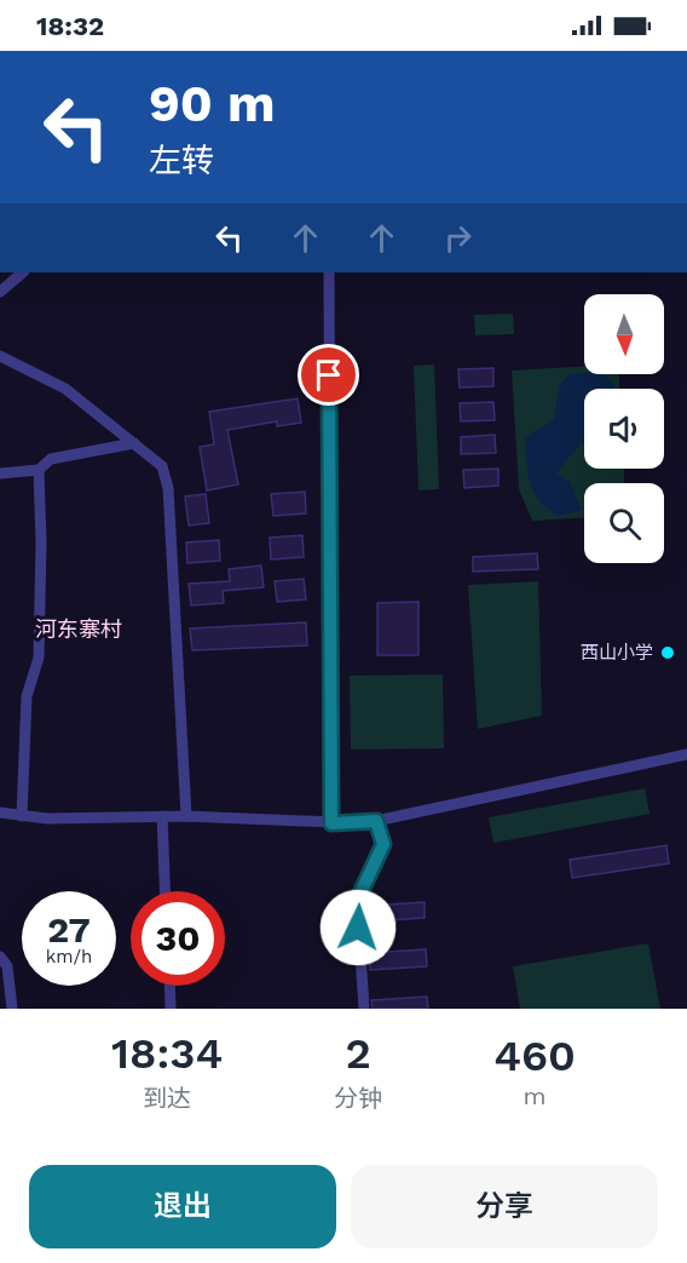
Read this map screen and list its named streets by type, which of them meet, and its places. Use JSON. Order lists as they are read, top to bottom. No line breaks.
{"districts":["河东寨村"],"places":["西山小学"],"north":"bottom","page":{"status":"18:32","turn":["90 m","左转"],"speed":"27 km/h","limit":"30","eta":["18:34","到达","2","分钟","460","m"],"buttons":["退出","分享"]}}
